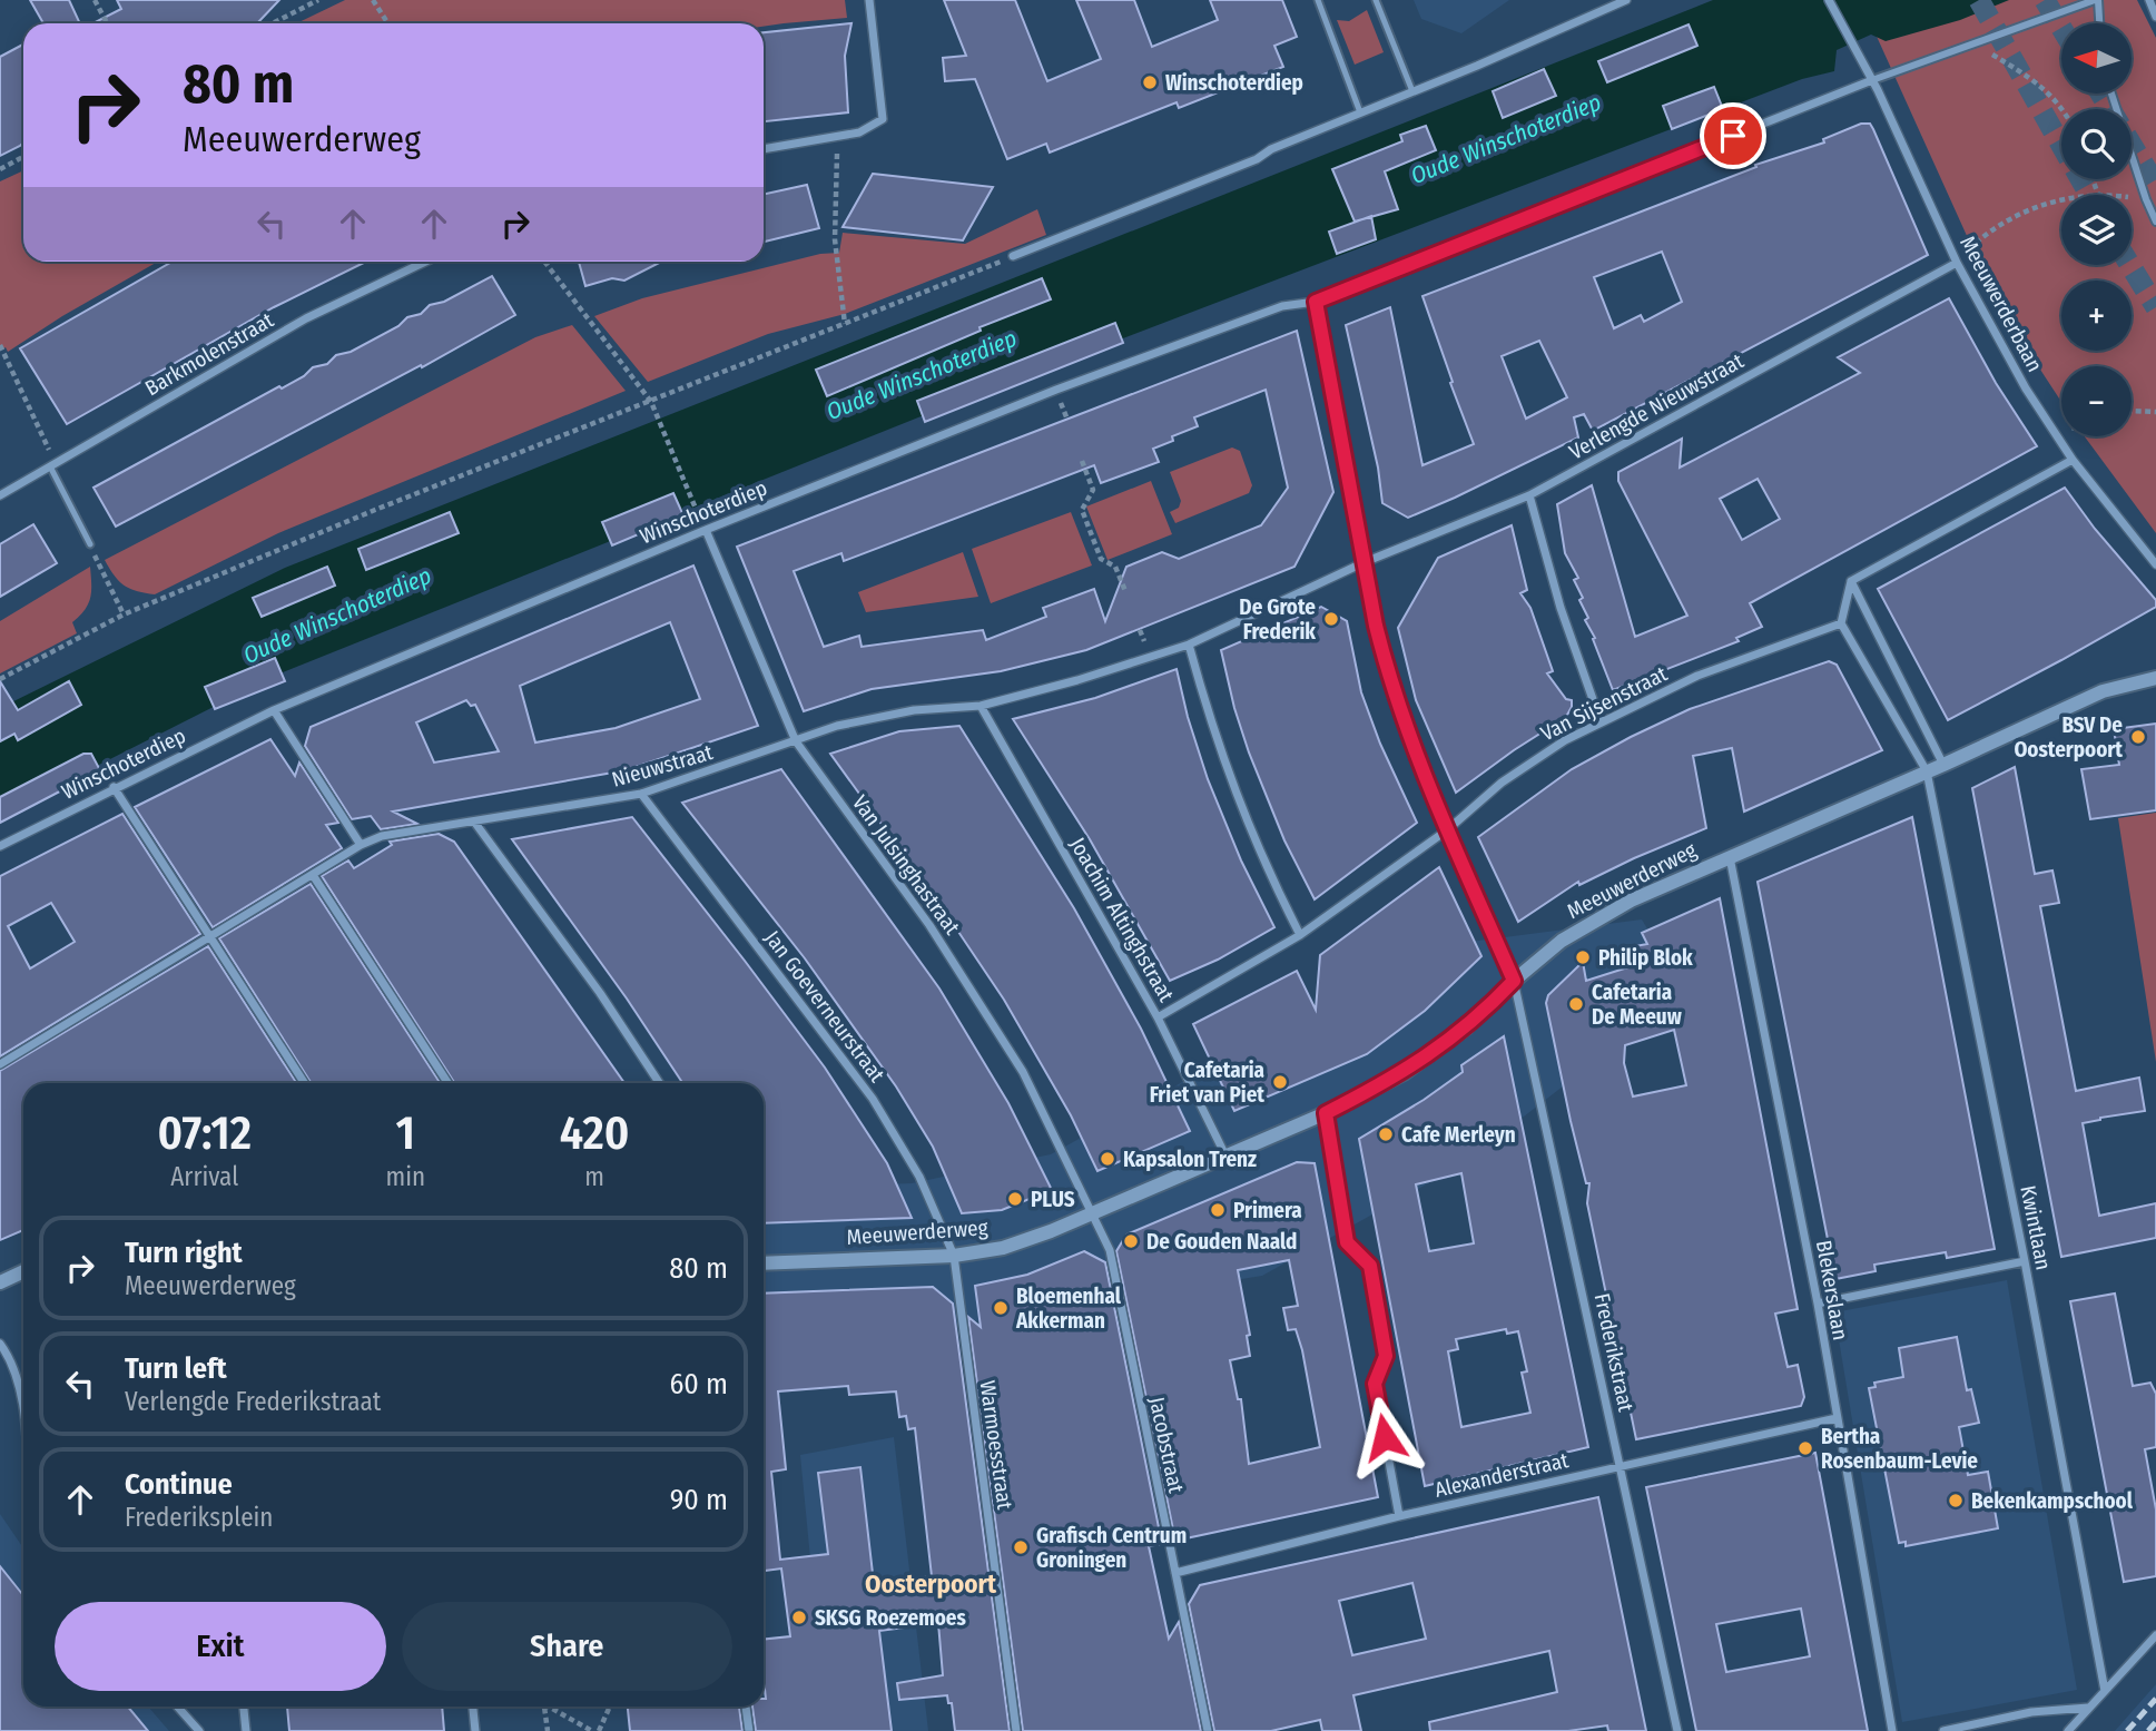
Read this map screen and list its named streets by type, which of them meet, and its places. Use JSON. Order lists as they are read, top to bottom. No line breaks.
{"streets":{"street":["Meeuwerderbaan","Barkmolenstraat","Verlengde Nieuwstraat","Winschoterdiep","Van Sijsenstraat","Nieuwstraat","Van Julsinghastraat","Meeuwerderweg","Joachim Altinghstraat","Jan Goeverneurstraat","Kwintlaan","Blekerslaan","Frederikstraat","Warmoesstraat","Jacobstraat","Alexanderstraat"]},"crossings":[["Meeuwerderbaan","Verlengde Nieuwstraat"],["Meeuwerderbaan","Winschoterdiep"],["Verlengde Nieuwstraat","Nieuwstraat"],["Verlengde Nieuwstraat","Frederikstraat"],["Winschoterdiep","Van Julsinghastraat"],["Winschoterdiep","Frederikstraat"],["Van Sijsenstraat","Joachim Altinghstraat"],["Van Sijsenstraat","Kwintlaan"],["Van Sijsenstraat","Frederikstraat"],["Nieuwstraat","Van Julsinghastraat"],["Nieuwstraat","Joachim Altinghstraat"],["Nieuwstraat","Jan Goeverneurstraat"],["Nieuwstraat","Frederikstraat"],["Van Julsinghastraat","Meeuwerderweg"],["Van Julsinghastraat","Jacobstraat"],["Meeuwerderweg","Joachim Altinghstraat"],["Meeuwerderweg","Jan Goeverneurstraat"],["Meeuwerderweg","Kwintlaan"],["Meeuwerderweg","Blekerslaan"],["Meeuwerderweg","Frederikstraat"],["Meeuwerderweg","Warmoesstraat"],["Meeuwerderweg","Jacobstraat"],["Jan Goeverneurstraat","Warmoesstraat"],["Blekerslaan","Alexanderstraat"],["Frederikstraat","Alexanderstraat"],["Jacobstraat","Alexanderstraat"]],"districts":["Oosterpoort"],"water":["Oude Winschoterdiep"],"places":["Winschoterdiep","De Grote Frederik","BSV De Oosterpoort","Philip Blok","Cafetaria De Meeuw","Cafetaria Friet van Piet","Cafe Merleyn","Kapsalon Trenz","PLUS","Primera","De Gouden Naald","Bloemenhal Akkerman","Bertha Rosenbaum-Levie","Bekenkampschool","Grafisch Centrum Groningen","SKSG Roezemoes"],"north":"left","page":{"map_buttons":["+","−"],"turn":["80 m","Meeuwerderweg"],"eta":["07:12","Arrival","1","min","420","m"],"list":[{"name":"Turn right","note":"Meeuwerderweg","value":"80 m"},{"name":"Turn left","note":"Verlengde Frederikstraat","value":"60 m"},{"name":"Continue","note":"Frederiksplein","value":"90 m"}],"buttons":["Exit","Share"]}}
